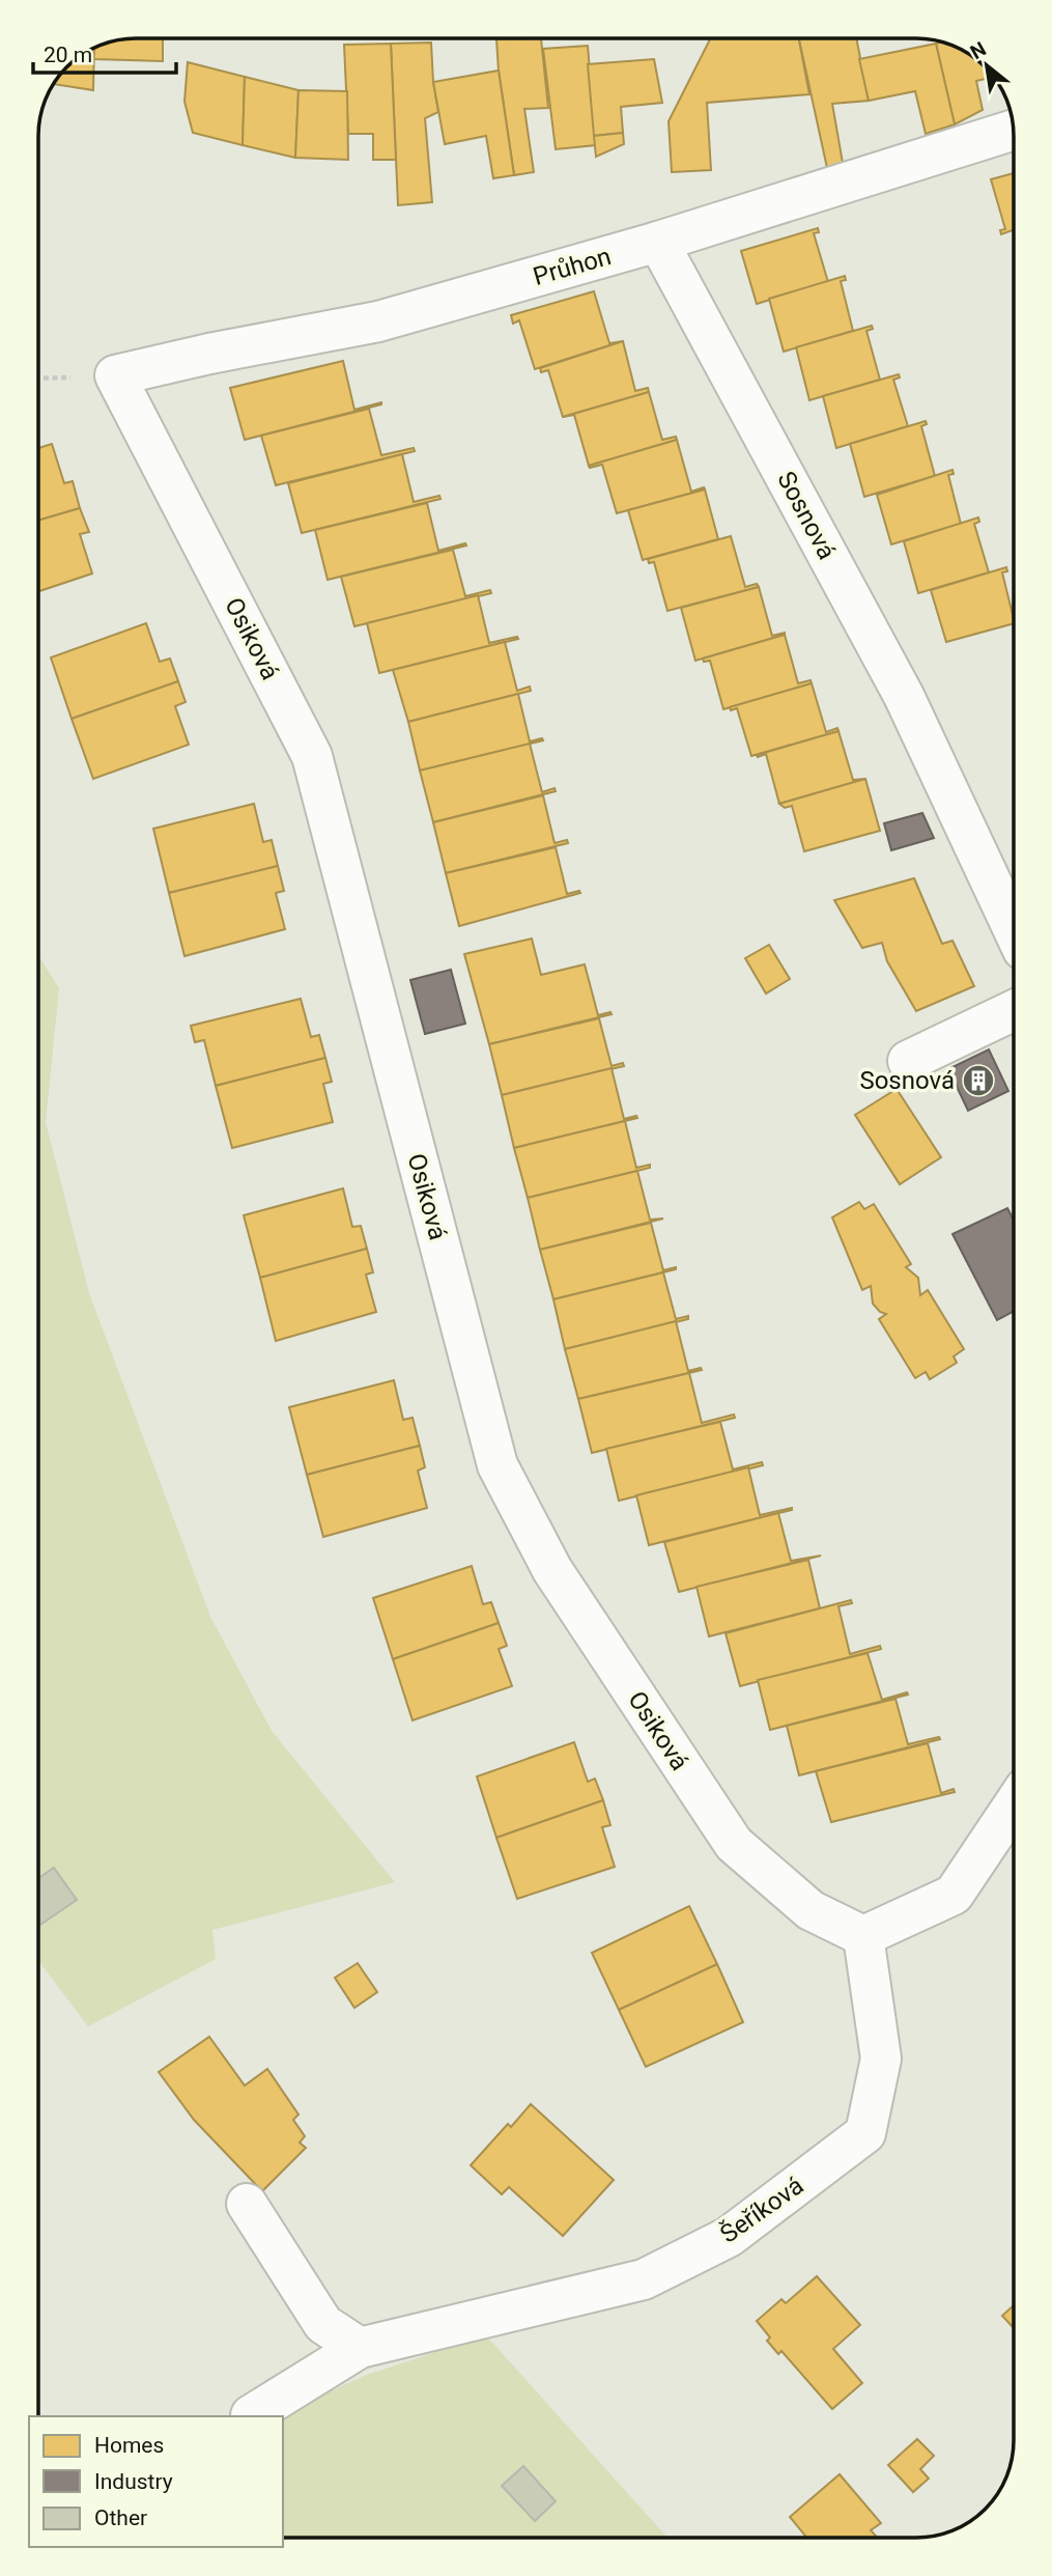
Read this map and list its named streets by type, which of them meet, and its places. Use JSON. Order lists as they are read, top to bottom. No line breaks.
{"streets":{"street":["Průhon","Sosnová","Osiková","Šeříková"]},"crossings":[["Průhon","Sosnová"],["Průhon","Osiková"],["Osiková","Šeříková"]],"places":{"building":["Sosnová"]},"legend":["Homes","Industry","Other"],"scale_bar":"20 m","north":"top left"}
